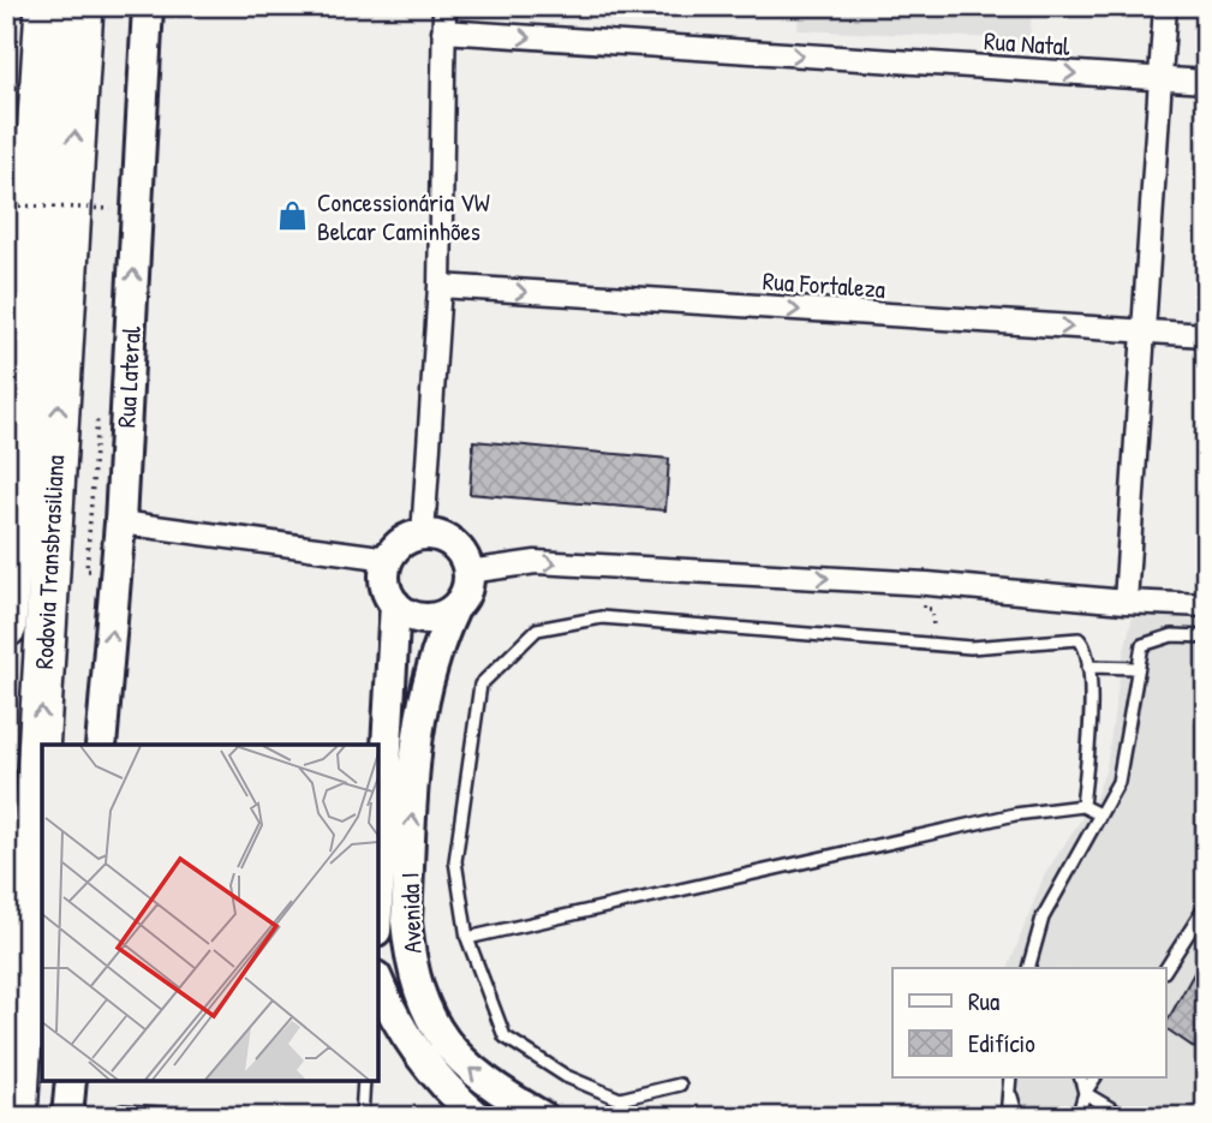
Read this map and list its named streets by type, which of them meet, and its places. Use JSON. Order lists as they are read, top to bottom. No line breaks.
{"streets":{"highway":["Rodovia Transbrasiliana"],"street":["Rua Natal","Rua Fortaleza","Rua Lateral","Avenida I"]},"one_way":["Rua Natal","Rua Fortaleza","Rua Lateral"],"places":{"shop":["Concessionária VW Belcar Caminhões"]},"legend":["Rua","Edifício"]}
